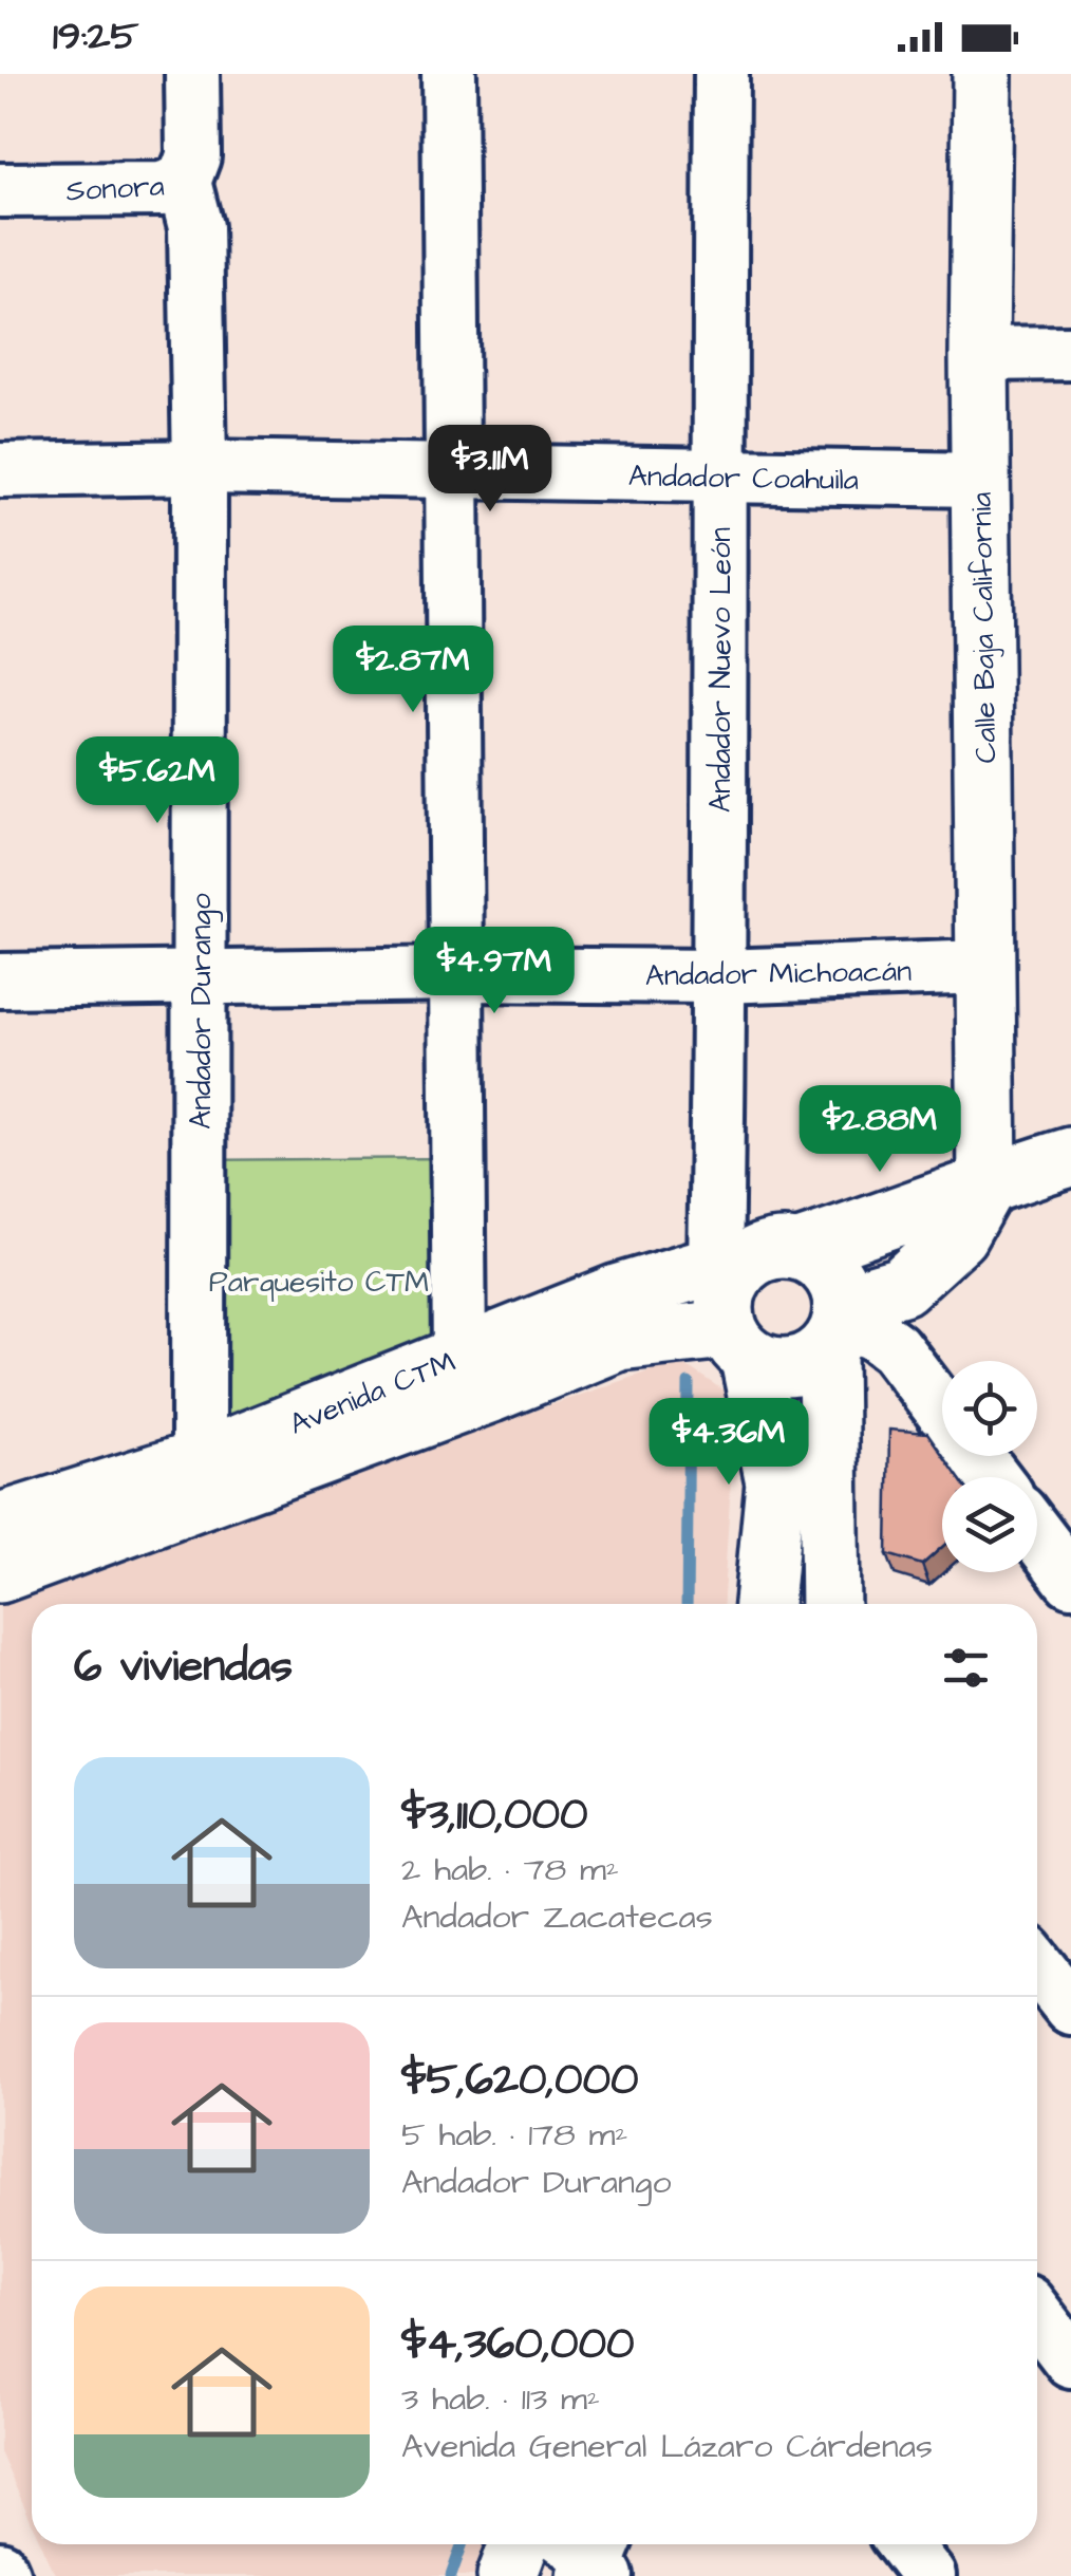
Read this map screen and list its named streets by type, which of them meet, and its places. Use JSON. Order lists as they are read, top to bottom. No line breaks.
{"streets":{"main road":["Calle Baja California","Avenida CTM"],"street":["Sonora","Andador Coahuila","Andador Nuevo León","Andador Michoacán","Andador Durango"]},"crossings":[["Sonora","Andador Durango"],["Andador Coahuila","Calle Baja California"],["Andador Coahuila","Andador Nuevo León"],["Andador Coahuila","Andador Durango"],["Calle Baja California","Andador Michoacán"],["Andador Nuevo León","Andador Michoacán"],["Andador Nuevo León","Avenida CTM"],["Andador Michoacán","Andador Durango"],["Andador Durango","Avenida CTM"]],"parks":["Parquesito CTM"],"page":{"status":"19:25","price":["$3.11M","$2.87M","$5.62M","$4.97M","$2.88M","$4.36M"],"heading":"6 viviendas","list":[{"name":"$3,110,000","note":"2 hab. · 78 m² · Andador Zacatecas"},{"name":"$5,620,000","note":"5 hab. · 178 m² · Andador Durango"},{"name":"$4,360,000","note":"3 hab. · 113 m² · Avenida General Lázaro Cárdenas"}]}}
